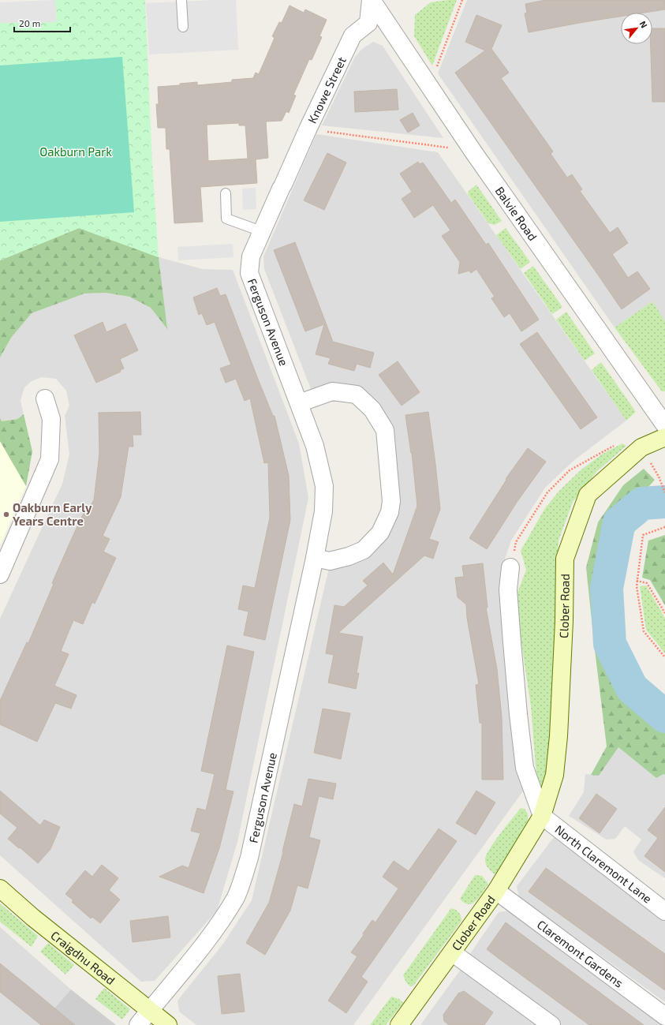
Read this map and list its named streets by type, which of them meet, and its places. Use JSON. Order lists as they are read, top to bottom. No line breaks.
{"streets":{"street":["Knowe Street","Balvie Road","Ferguson Avenue","Clober Road","North Claremont Lane","Claremont Gardens","Craigdhu Road"]},"crossings":[["Knowe Street","Balvie Road"],["Knowe Street","Ferguson Avenue"],["Ferguson Avenue","Craigdhu Road"],["Clober Road","North Claremont Lane"],["Clober Road","Claremont Gardens"]],"parks":["Oakburn Park"],"places":["Oakburn Early Years Centre"],"scale_bar":"20 m","north":"top right"}
